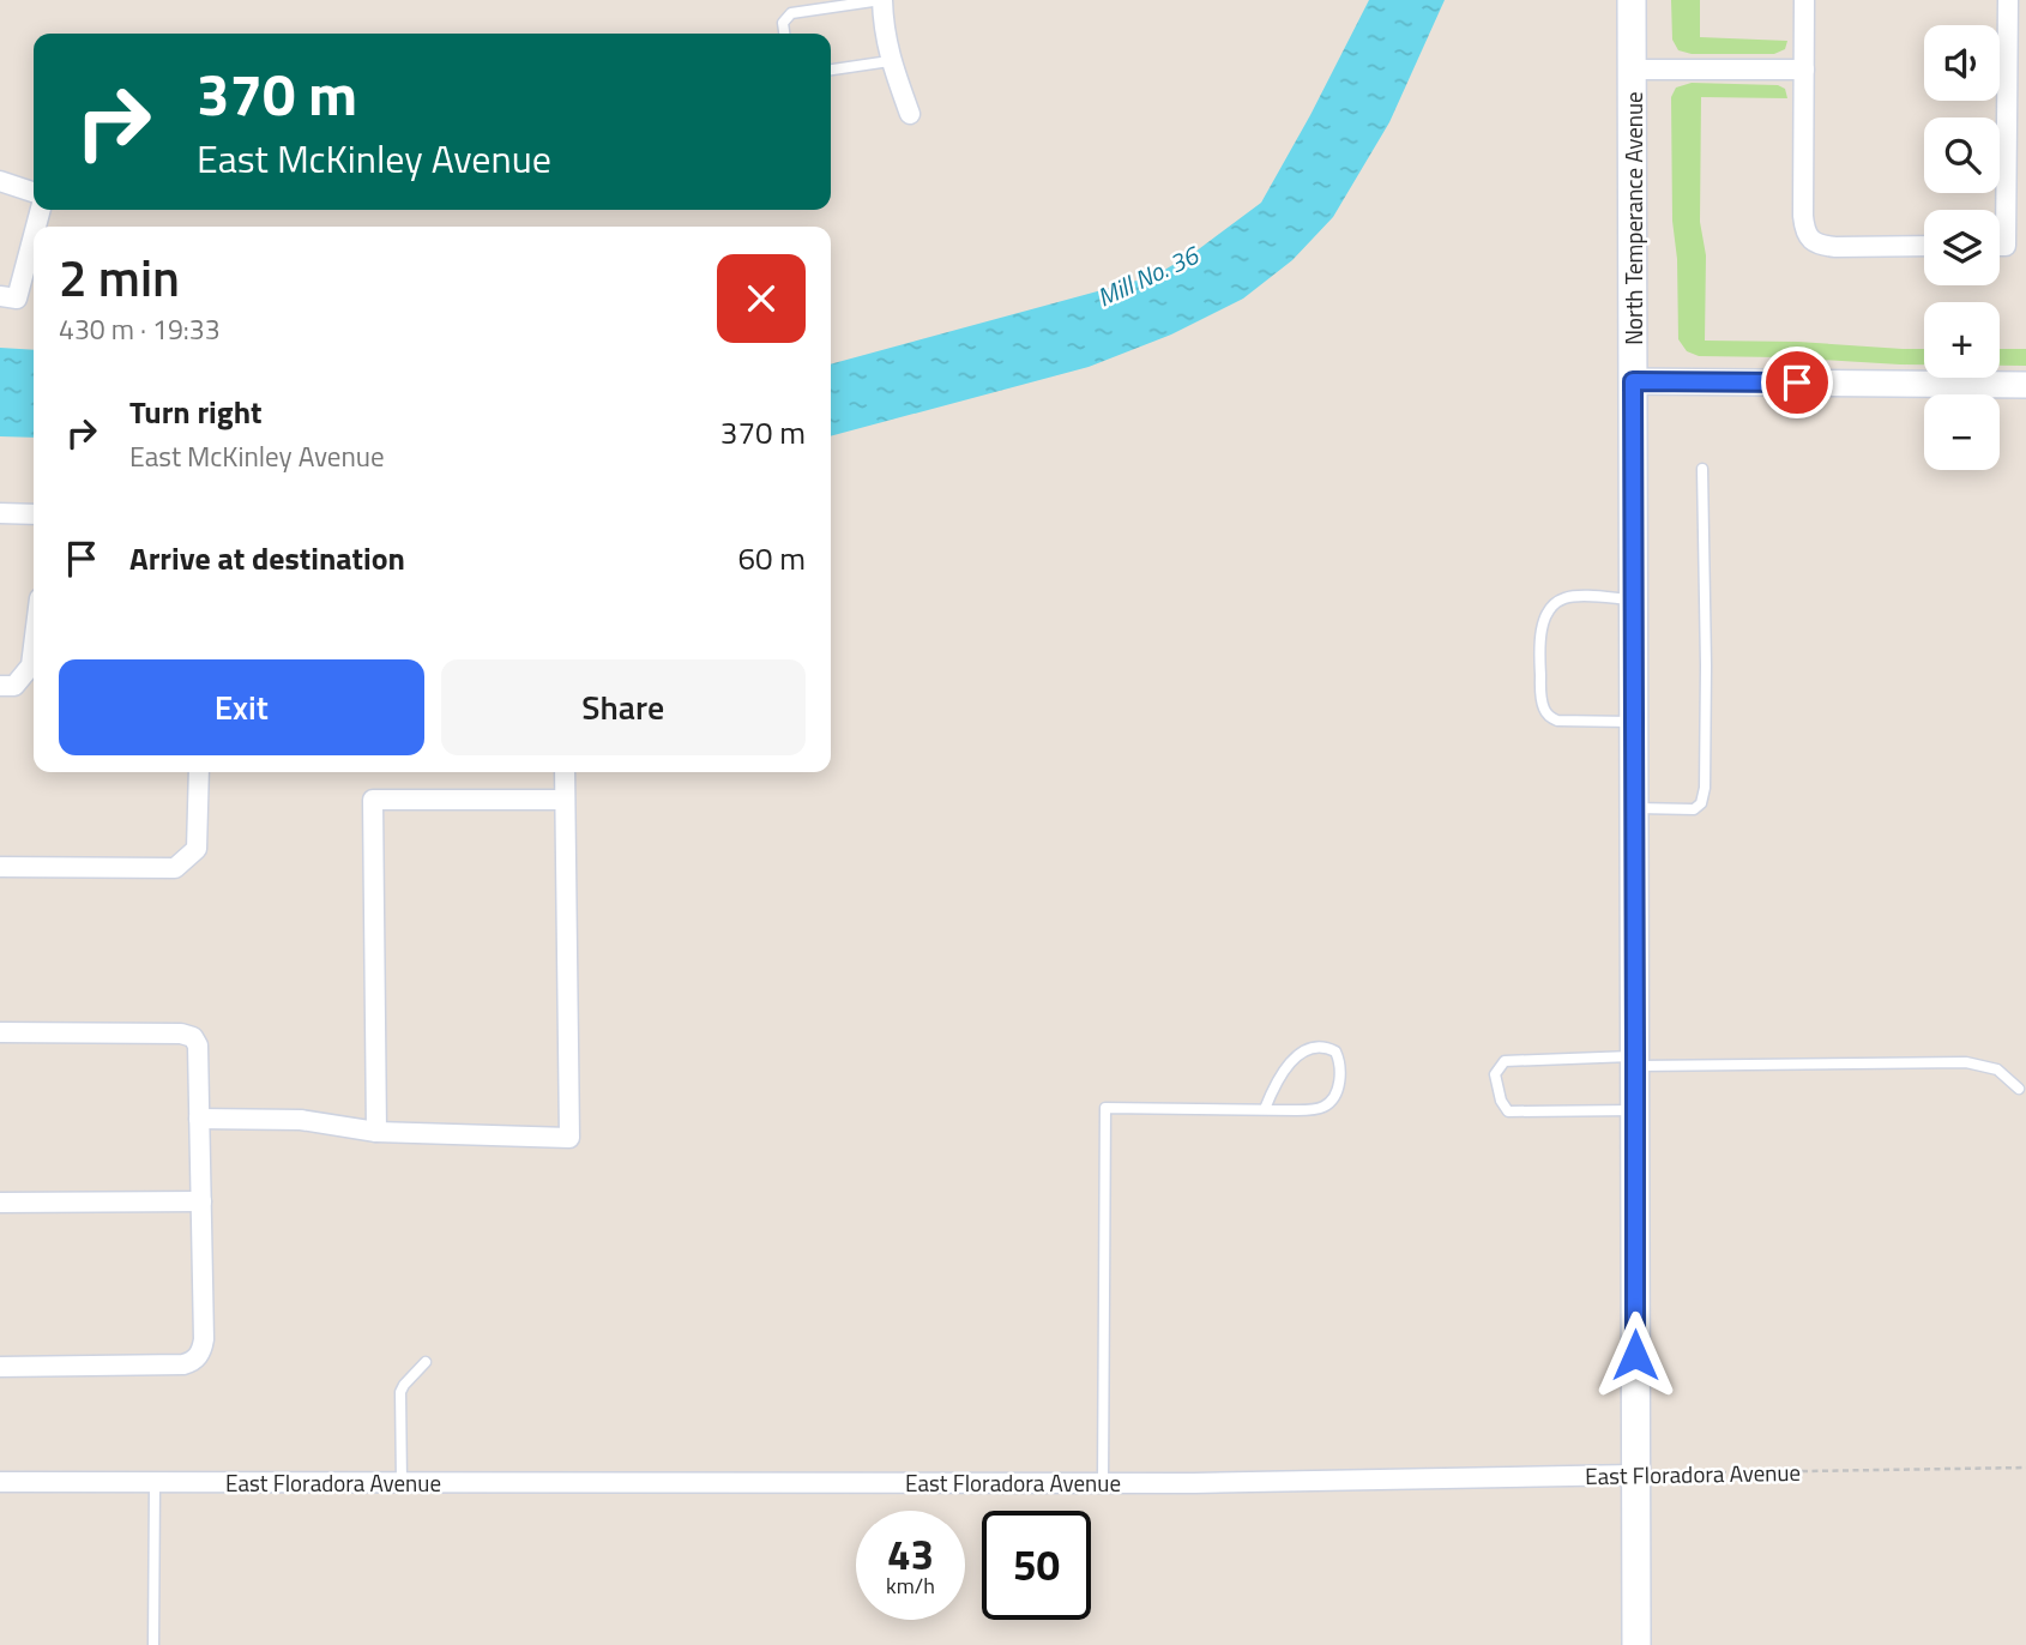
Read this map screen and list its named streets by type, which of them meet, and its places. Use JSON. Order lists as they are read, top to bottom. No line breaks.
{"streets":{"main road":["North Temperance Avenue"],"street":["East Floradora Avenue"]},"crossings":[["North Temperance Avenue","East Floradora Avenue"]],"water":["Mill No. 36"],"page":{"map_buttons":["+","−"],"turn":["370 m","East McKinley Avenue"],"heading":["2 min","430 m · 19:33"],"list":[{"name":"Turn right","note":"East McKinley Avenue","value":"370 m"},{"name":"Arrive at destination","value":"60 m"}],"buttons":["Exit","Share"],"speed":"43 km/h","limit":"50"}}
